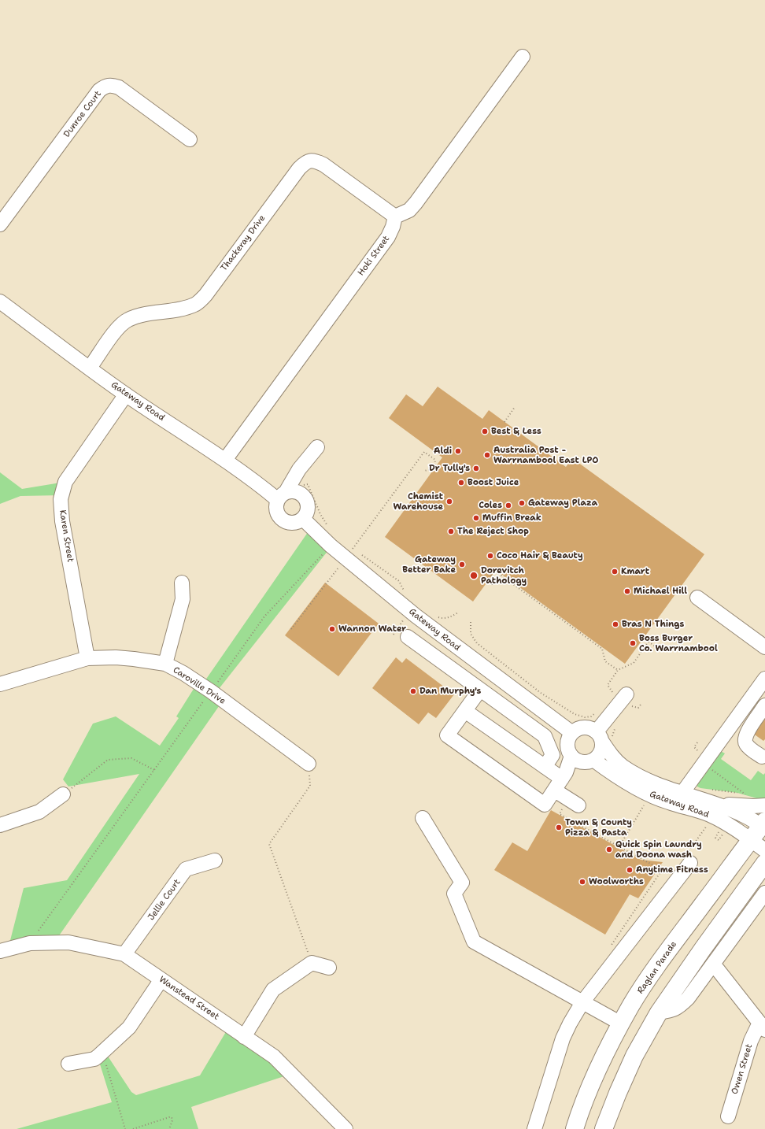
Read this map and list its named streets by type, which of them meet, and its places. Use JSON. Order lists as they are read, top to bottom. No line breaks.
{"streets":{"highway":["Raglan Parade"],"street":["Dunroe Court","Thackeray Drive","Hoki Street","Gateway Road","Karen Street","Caroville Drive","Jellie Court","Wanstead Street","Owen Street"]},"crossings":[["Thackeray Drive","Hoki Street"],["Thackeray Drive","Gateway Road"],["Hoki Street","Gateway Road"],["Gateway Road","Karen Street"],["Gateway Road","Raglan Parade"],["Karen Street","Caroville Drive"],["Jellie Court","Wanstead Street"]],"places":["Best & Less","Aldi","Australia Post - Warrnambool East LPO","Dr Tully's","Boost Juice","Chemist Warehouse","Gateway Plaza","Coles","Muffin Break","The Reject Shop","Coco Hair & Beauty","Gateway Better Bake","Kmart","Dorevitch Pathology","Michael Hill","Bras N Things","Wannon Water","Boss Burger Co. Warrnambool","Dan Murphy's","Town & County Pizza & Pasta","Quick Spin Laundry and Doona wash","Anytime Fitness","Woolworths"]}
